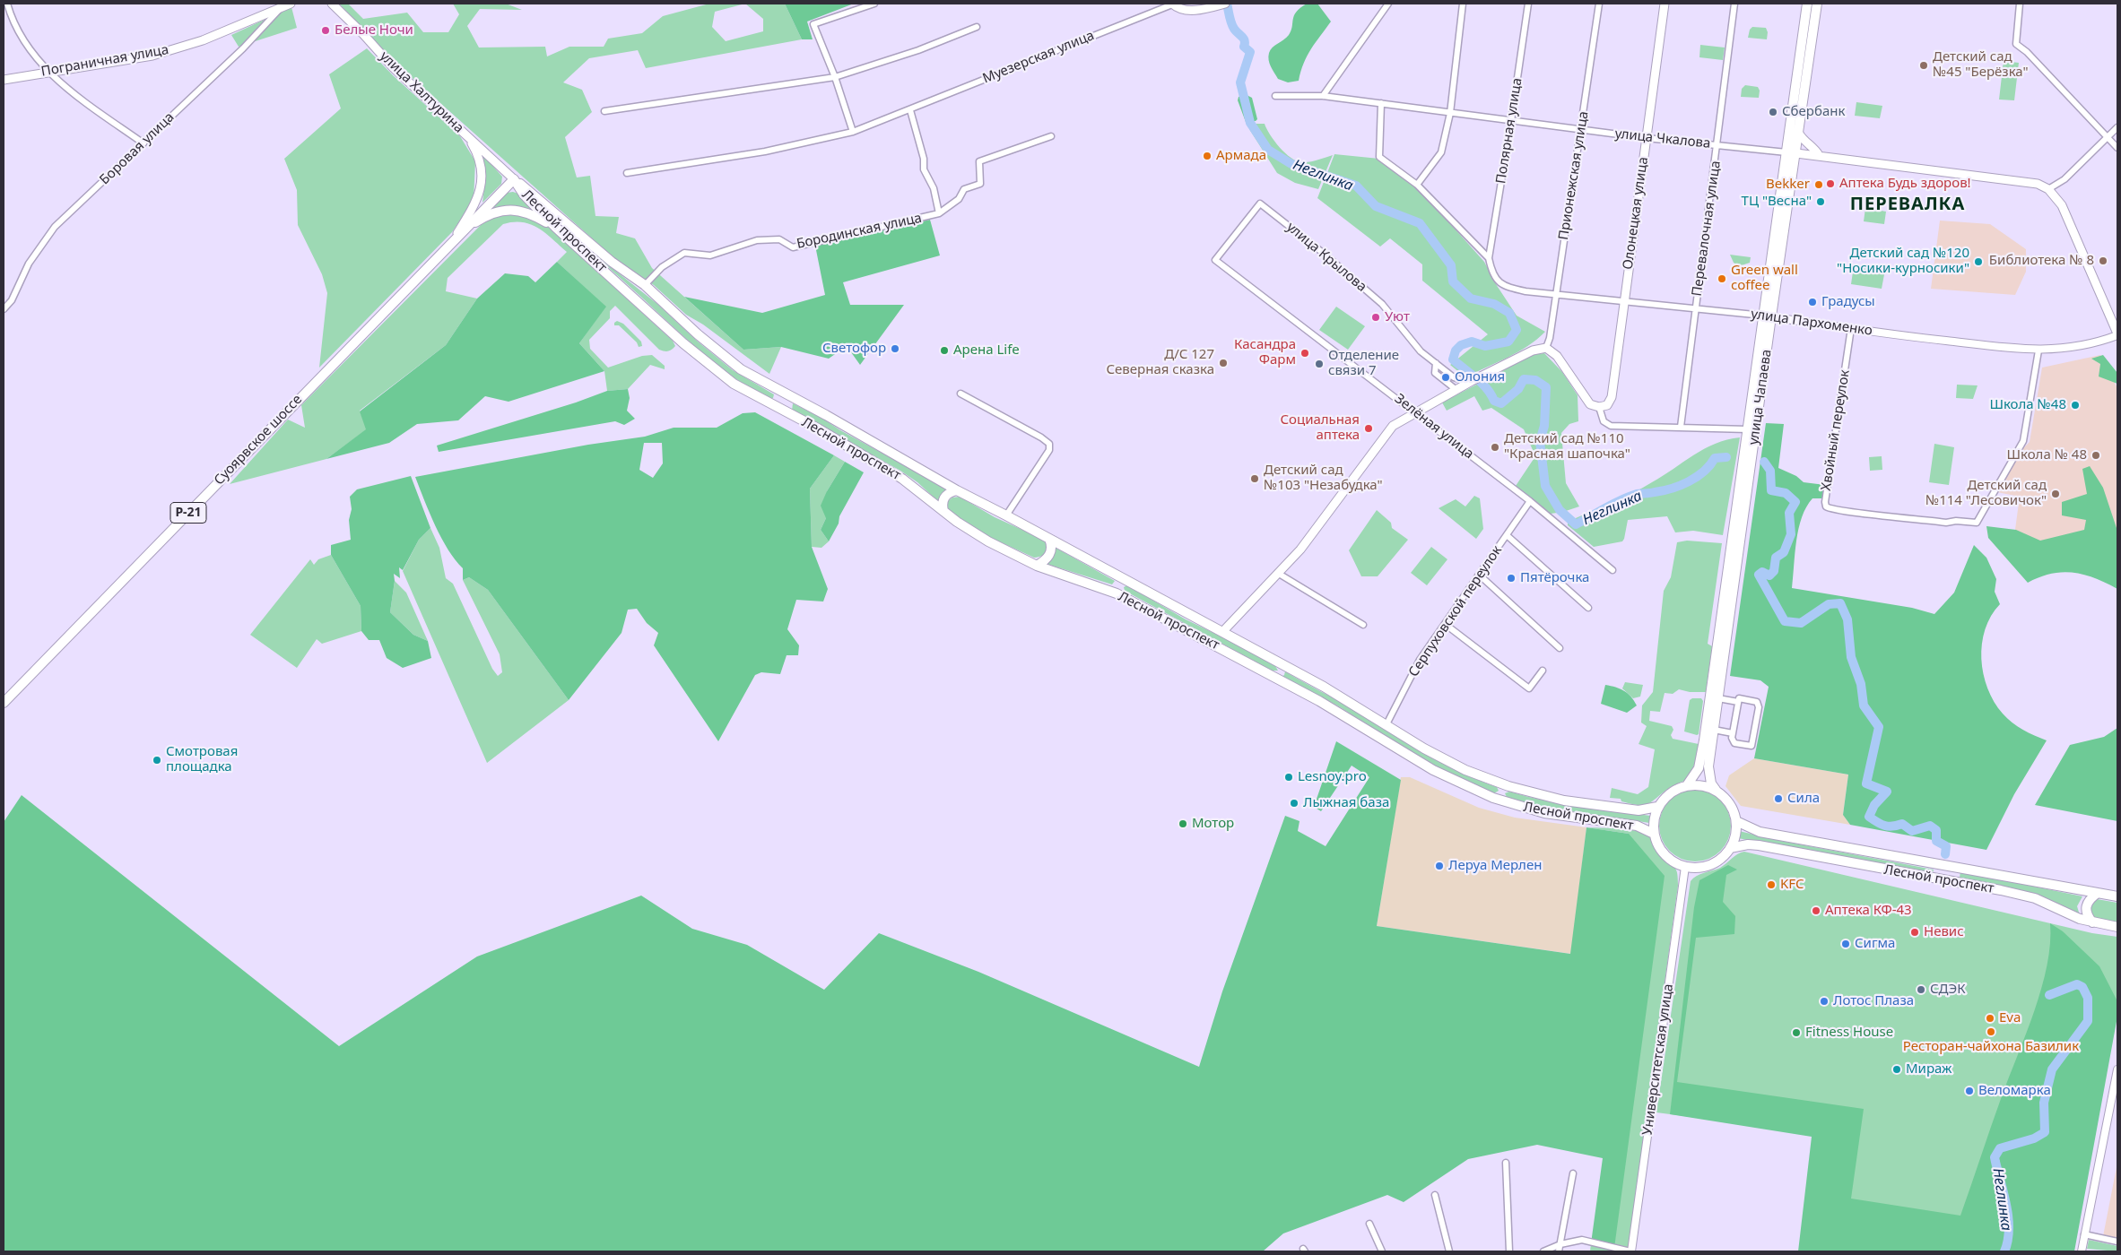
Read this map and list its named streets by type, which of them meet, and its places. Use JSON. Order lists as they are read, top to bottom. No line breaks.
{"streets":{"main road":["Муезерская улица","Пограничная улица","улица Халтурина","улица Чкалова","Боровая улица","Олонецкая улица","Лесной проспект","улица Чапаева","Суоярвское шоссе","Р-21"],"street":["Полярная улица","Прионежская улица","Перевалочная улица","Бородинская улица","улица Крылова","улица Пархоменко","Зелёная улица","Хвойный переулок","Серпуховской переулок","Университетская улица"]},"crossings":[["Пограничная улица","Боровая улица"],["улица Халтурина","Лесной проспект"],["улица Халтурина","Суоярвское шоссе"],["Полярная улица","улица Чкалова"],["Полярная улица","улица Пархоменко"],["улица Чкалова","Прионежская улица"],["улица Чкалова","Олонецкая улица"],["улица Чкалова","Перевалочная улица"],["улица Чкалова","улица Чапаева"],["Прионежская улица","улица Пархоменко"],["Олонецкая улица","улица Пархоменко"],["Перевалочная улица","улица Пархоменко"],["Лесной проспект","Бородинская улица"],["Лесной проспект","улица Чапаева"],["Лесной проспект","Суоярвское шоссе"],["Лесной проспект","Серпуховской переулок"],["Лесной проспект","Университетская улица"],["улица Крылова","Зелёная улица"],["улица Пархоменко","улица Чапаева"],["улица Пархоменко","Хвойный переулок"],["улица Чапаева","Университетская улица"],["Зелёная улица","Серпуховской переулок"]],"districts":["ПЕРЕВАЛКА"],"water":["Неглинка"],"places":["Белые Ночи","Детский сад №45 \"Берёзка\"","Сбербанк","Армада","Аптека Будь здоров!","Bekker","ТЦ \"Весна\"","Библиотека № 8","Детский сад №120 \"Носики-курносики\"","Green wall coffee","Градусы","Уют","Светофор","Арена Life","Касандра Фарм","Д/С 127 Северная сказка","Отделение связи 7","Олония","Школа №48","Социальная аптека","Детский сад №110 \"Красная шапочка\"","Школа № 48","Детский сад №103 \"Незабудка\"","Детский сад №114 \"Лесовичок\"","Пятёрочка","Смотровая площадка","Lesnoy.pro","Сила","Лыжная база","Мотор","Леруа Мерлен","KFC","Аптека КФ-43","Невис","Сигма","СДЭК","Лотос Плаза","Eva","Ресторан-чайхона Базилик","Fitness House","Мираж","Веломарка"]}
